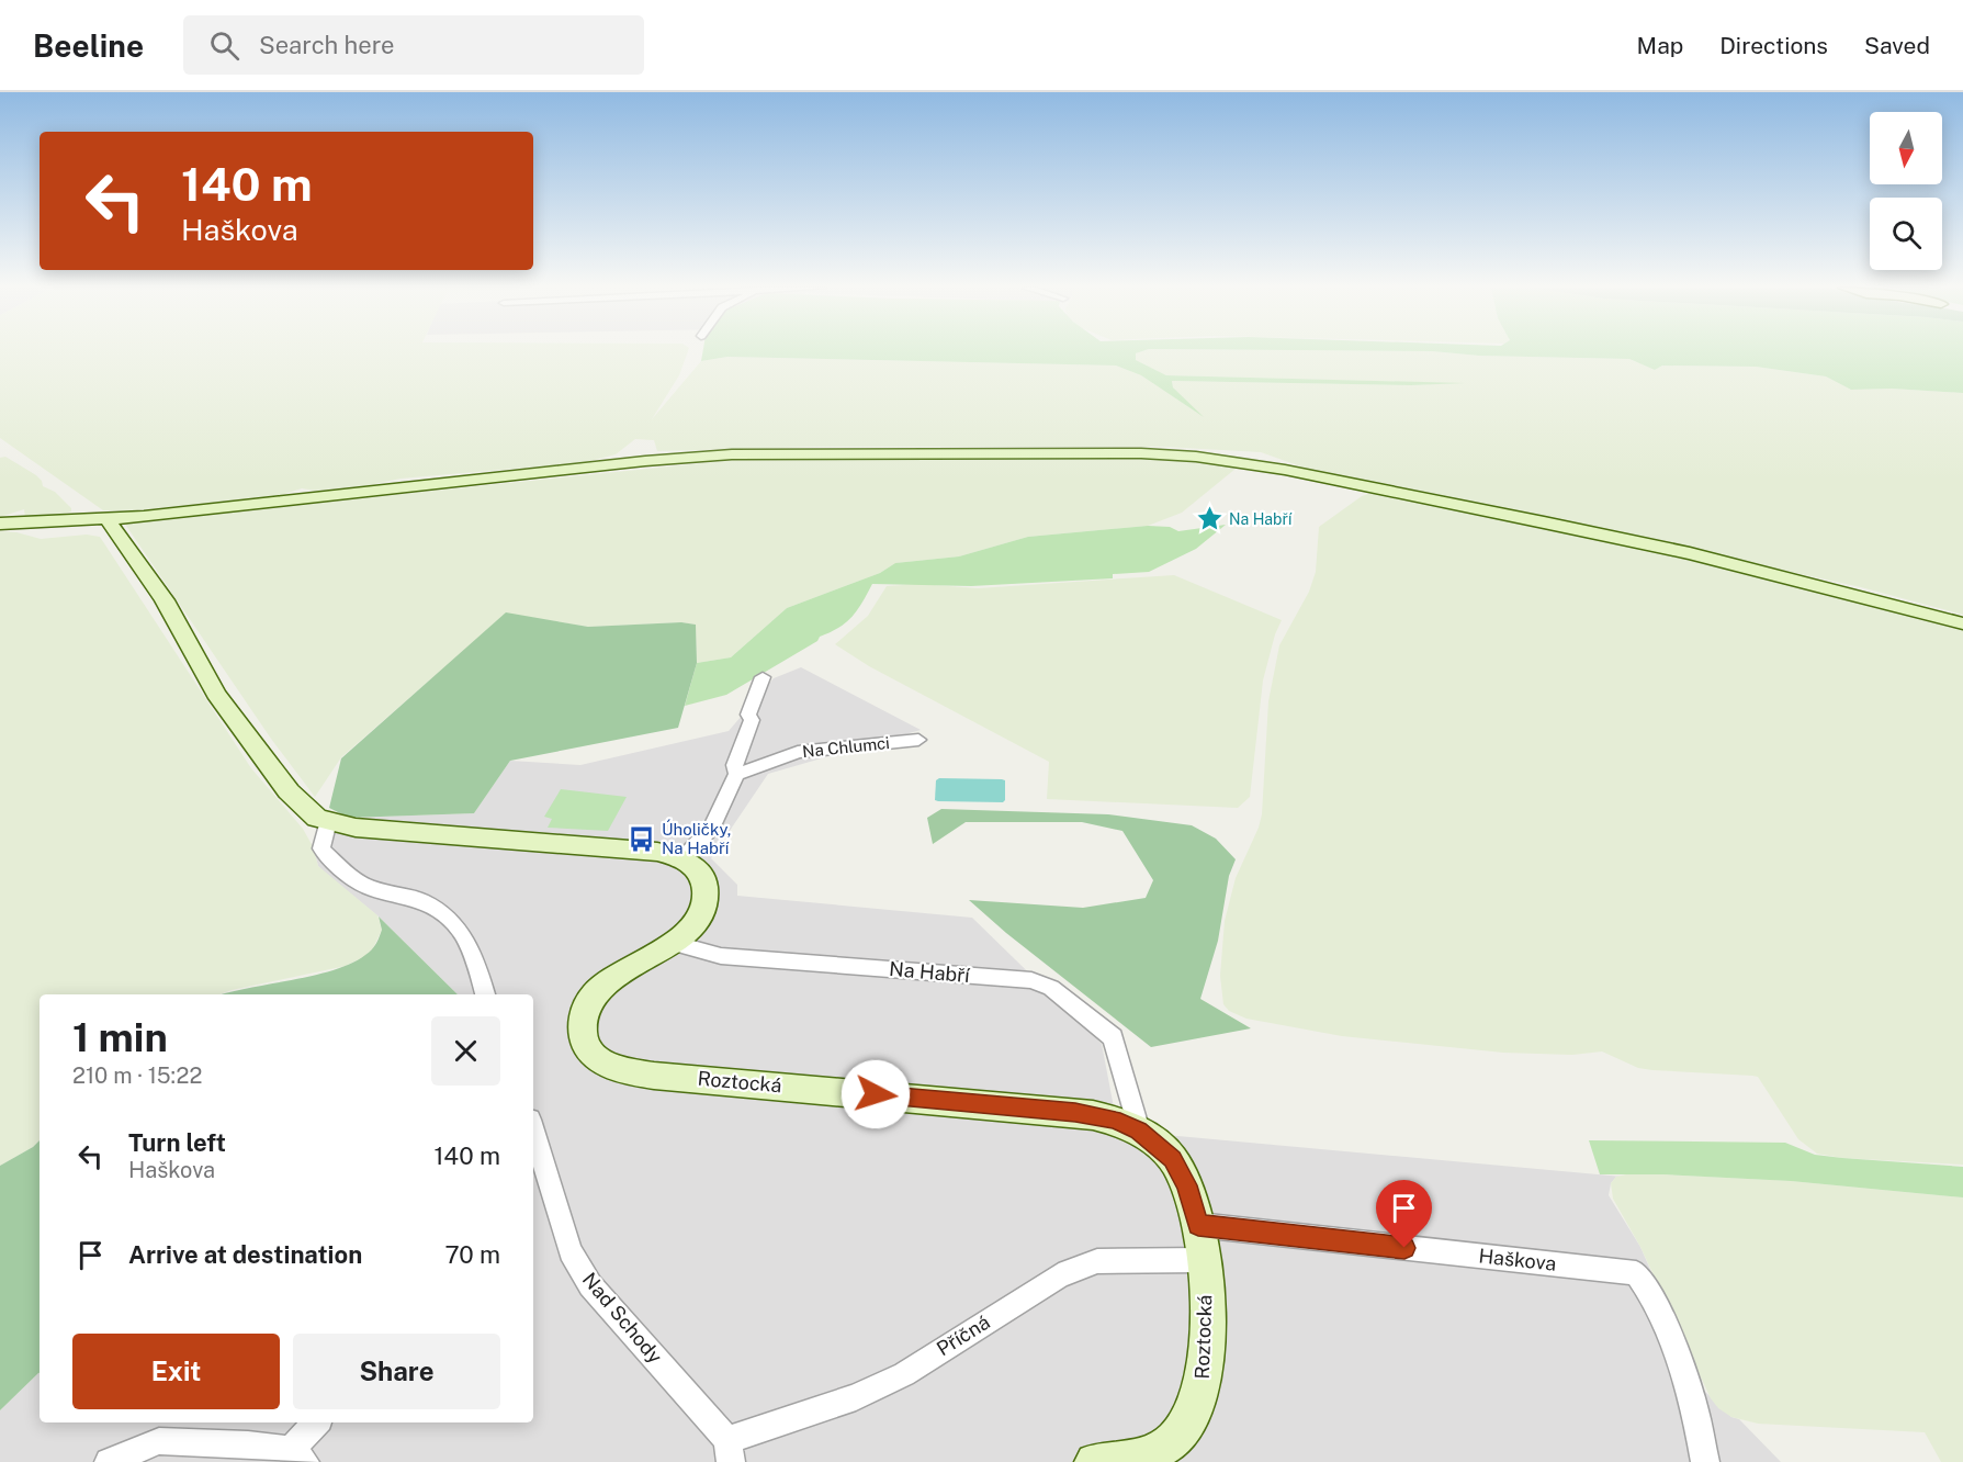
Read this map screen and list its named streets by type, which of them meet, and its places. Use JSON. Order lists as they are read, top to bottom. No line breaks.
{"streets":{"street":["Na Chlumci","Na Habří","Roztocká","Haškova","Nad Schody","Příčná"]},"crossings":[["Na Habří","Roztocká"],["Roztocká","Haškova"],["Roztocká","Příčná"],["Nad Schody","Příčná"]],"places":{"place":["Na Habří"],"bus stop":["Úholičky, Na Habří"]},"north":"bottom","page":{"header":"Beeline","search":"Search here","nav":["Map","Directions","Saved"],"turn":["140 m","Haškova"],"heading":["1 min","210 m · 15:22"],"list":[{"name":"Turn left","note":"Haškova","value":"140 m"},{"name":"Arrive at destination","value":"70 m"}],"buttons":["Exit","Share"]}}
